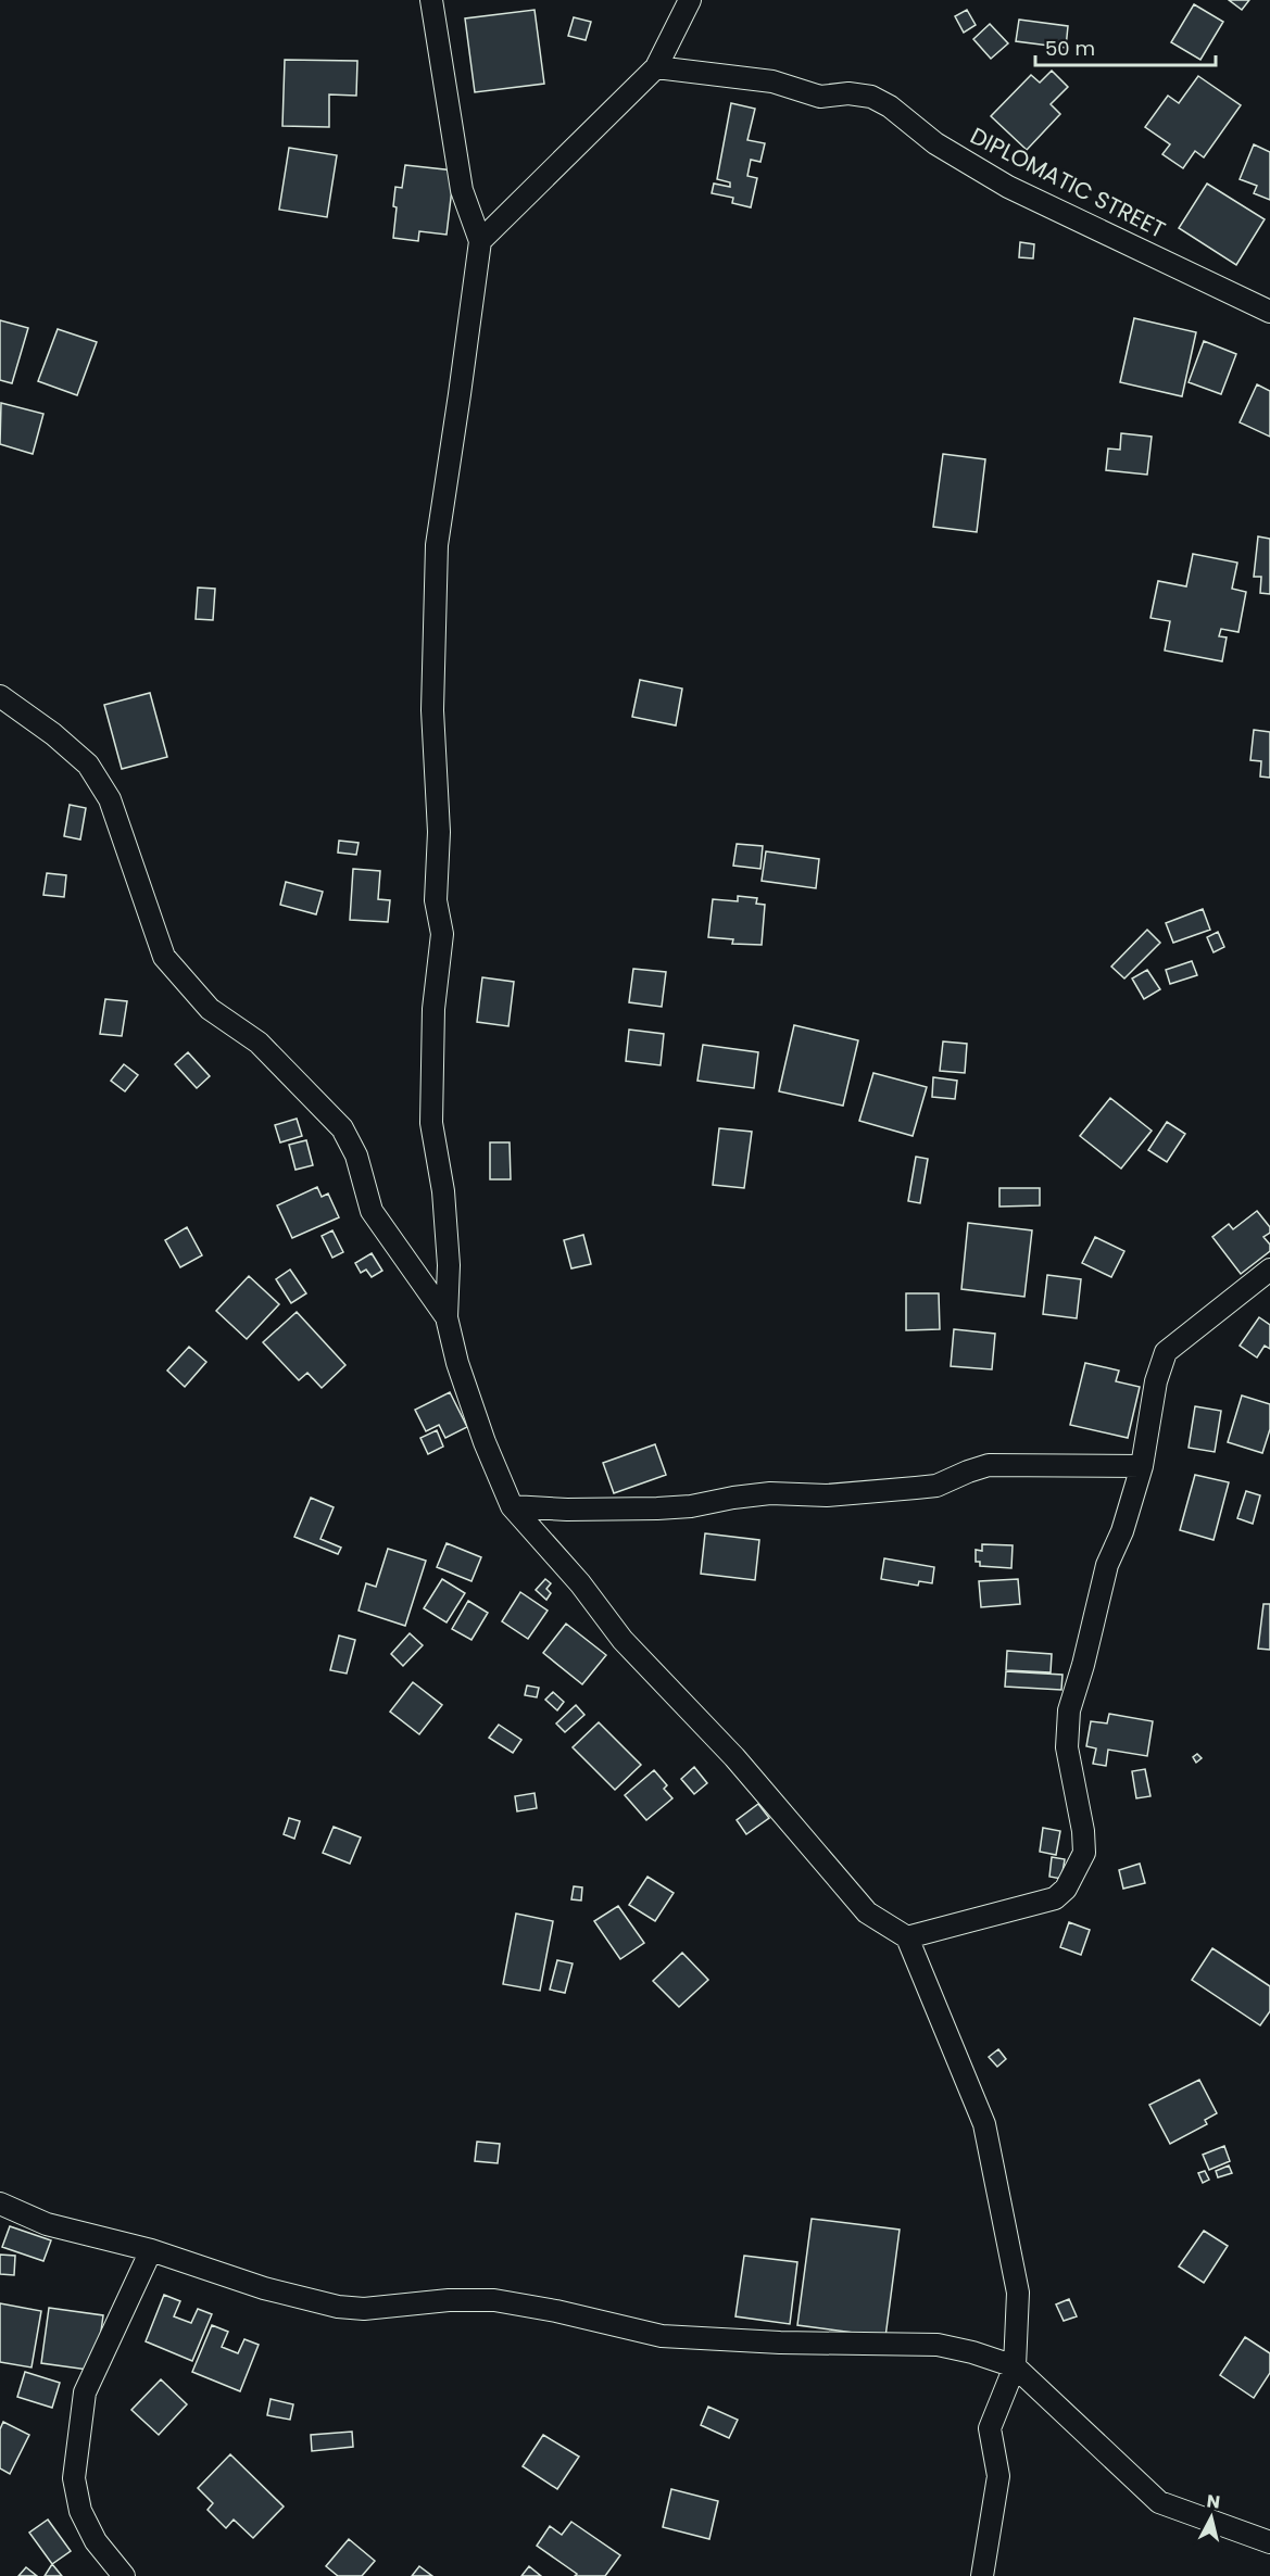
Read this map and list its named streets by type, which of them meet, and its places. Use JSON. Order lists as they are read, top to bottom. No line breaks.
{"streets":{"street":["DIPLOMATIC STREET"]},"scale_bar":"50 m","north":"top"}
